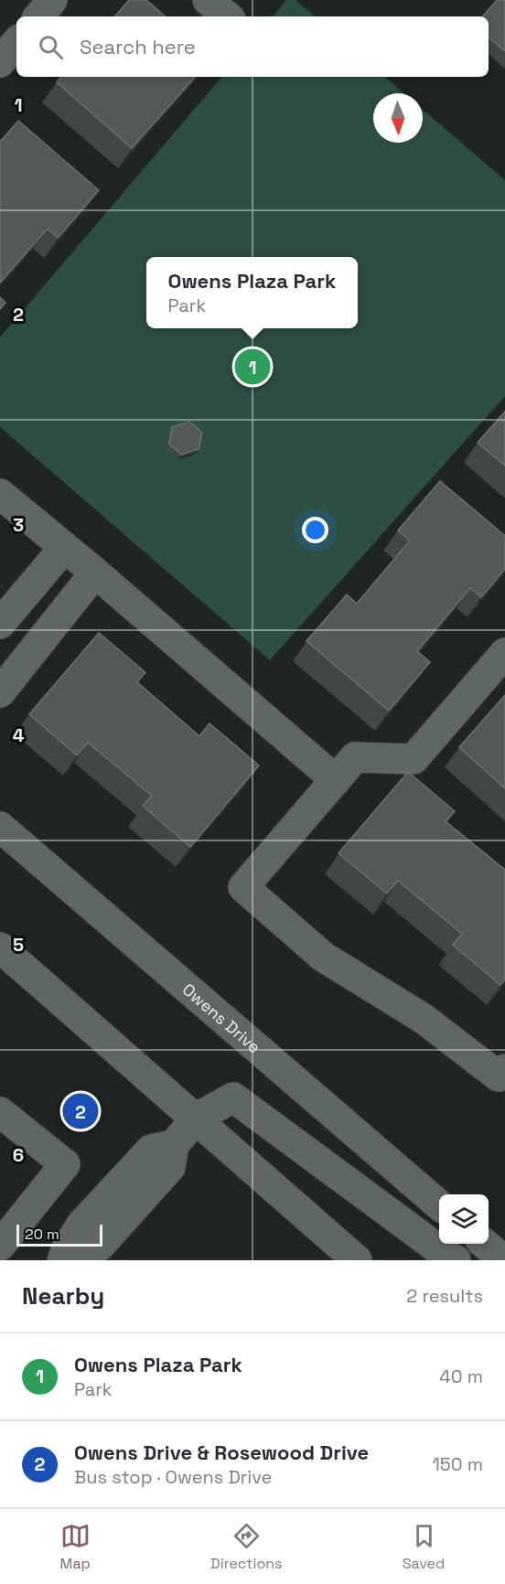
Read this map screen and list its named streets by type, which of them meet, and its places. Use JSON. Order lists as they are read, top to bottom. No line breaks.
{"streets":{"street":["Owens Drive"]},"scale_bar":"20 m","north":"bottom","page":{"search":"Search here","popup":["Owens Plaza Park","Park"],"pins":["1","2"],"scale":"20 m","heading":["Nearby","2 results"],"list":[{"mark":"1","name":"Owens Plaza Park","note":"Park","value":"40 m"},{"mark":"2","name":"Owens Drive & Rosewood Drive","note":"Bus stop · Owens Drive","value":"150 m"}],"nav":["Map","Directions","Saved"]},"grid":{"rows":["1","2","3","4","5","6"]}}
